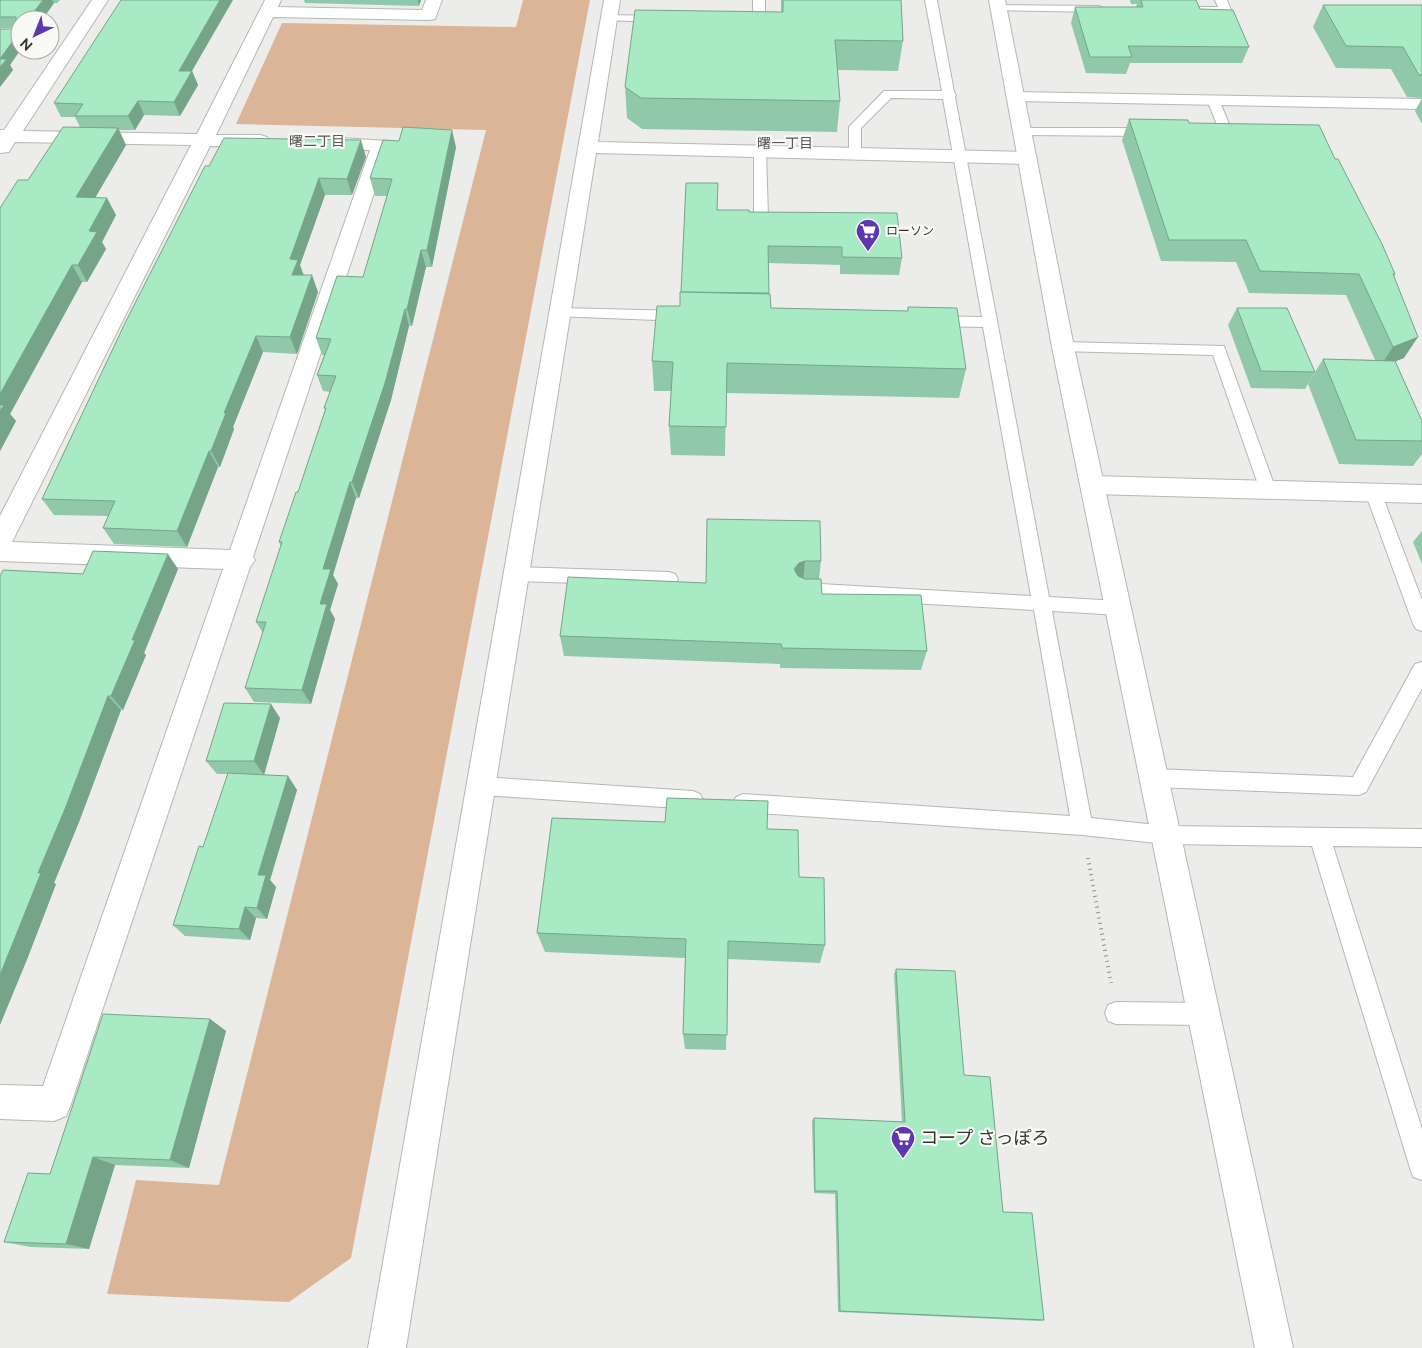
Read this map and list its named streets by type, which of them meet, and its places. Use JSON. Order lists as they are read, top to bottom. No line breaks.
{"districts":["曙二丁目","曙一丁目"],"places":{"supermarket":["ローソン","コープ さっぽろ"]},"north":"bottom left"}
